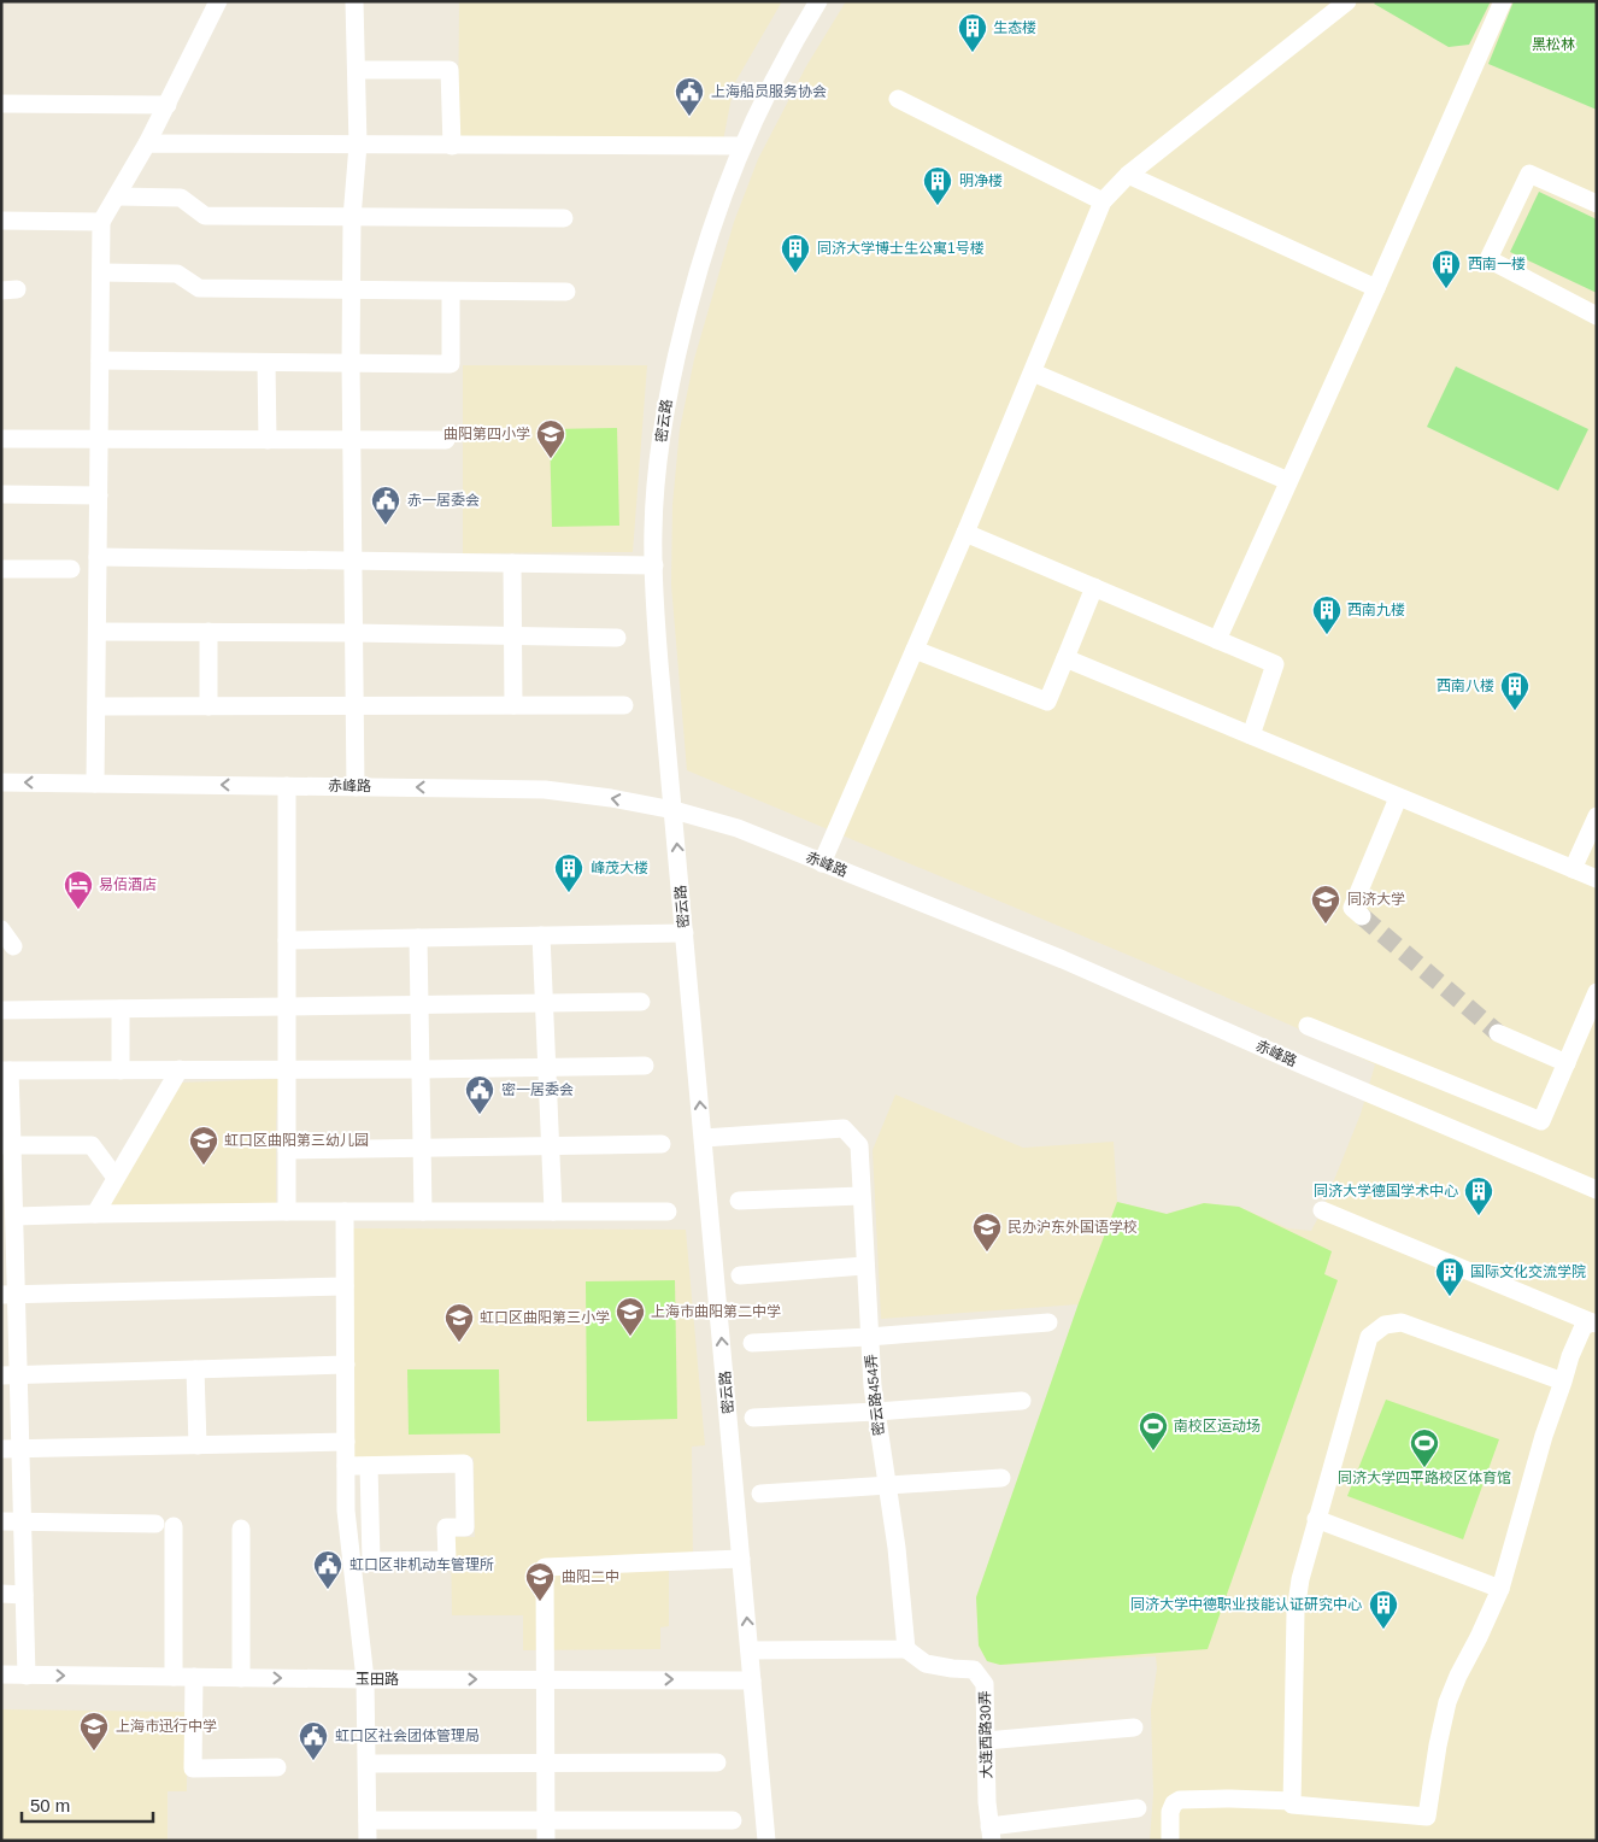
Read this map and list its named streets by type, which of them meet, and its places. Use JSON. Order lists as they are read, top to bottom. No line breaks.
{"streets":{"street":["密云路","赤峰路","密云路454弄","玉田路","大连西路30弄"]},"crossings":[["密云路","赤峰路"],["密云路","密云路454弄"],["密云路","玉田路"],["密云路454弄","大连西路30弄"]],"parks":["黑松林"],"places":{"building":["生态楼","明净楼","同济大学博士生公寓1号楼","西南一楼","西南九楼","西南八楼","峰茂大楼","同济大学德国学术中心","国际文化交流学院","同济大学中德职业技能认证研究中心"],"public building":["上海船员服务协会","赤一居委会","密一居委会","虹口区非机动车管理所","虹口区社会团体管理局"],"school or university":["曲阳第四小学","同济大学","虹口区曲阳第三幼儿园","民办沪东外国语学校","上海市曲阳第二中学","虹口区曲阳第三小学","曲阳二中","上海市迅行中学"],"hotel":["易佰酒店"],"sports":["南校区运动场","同济大学四平路校区体育馆"]},"scale_bar":"50 m"}
